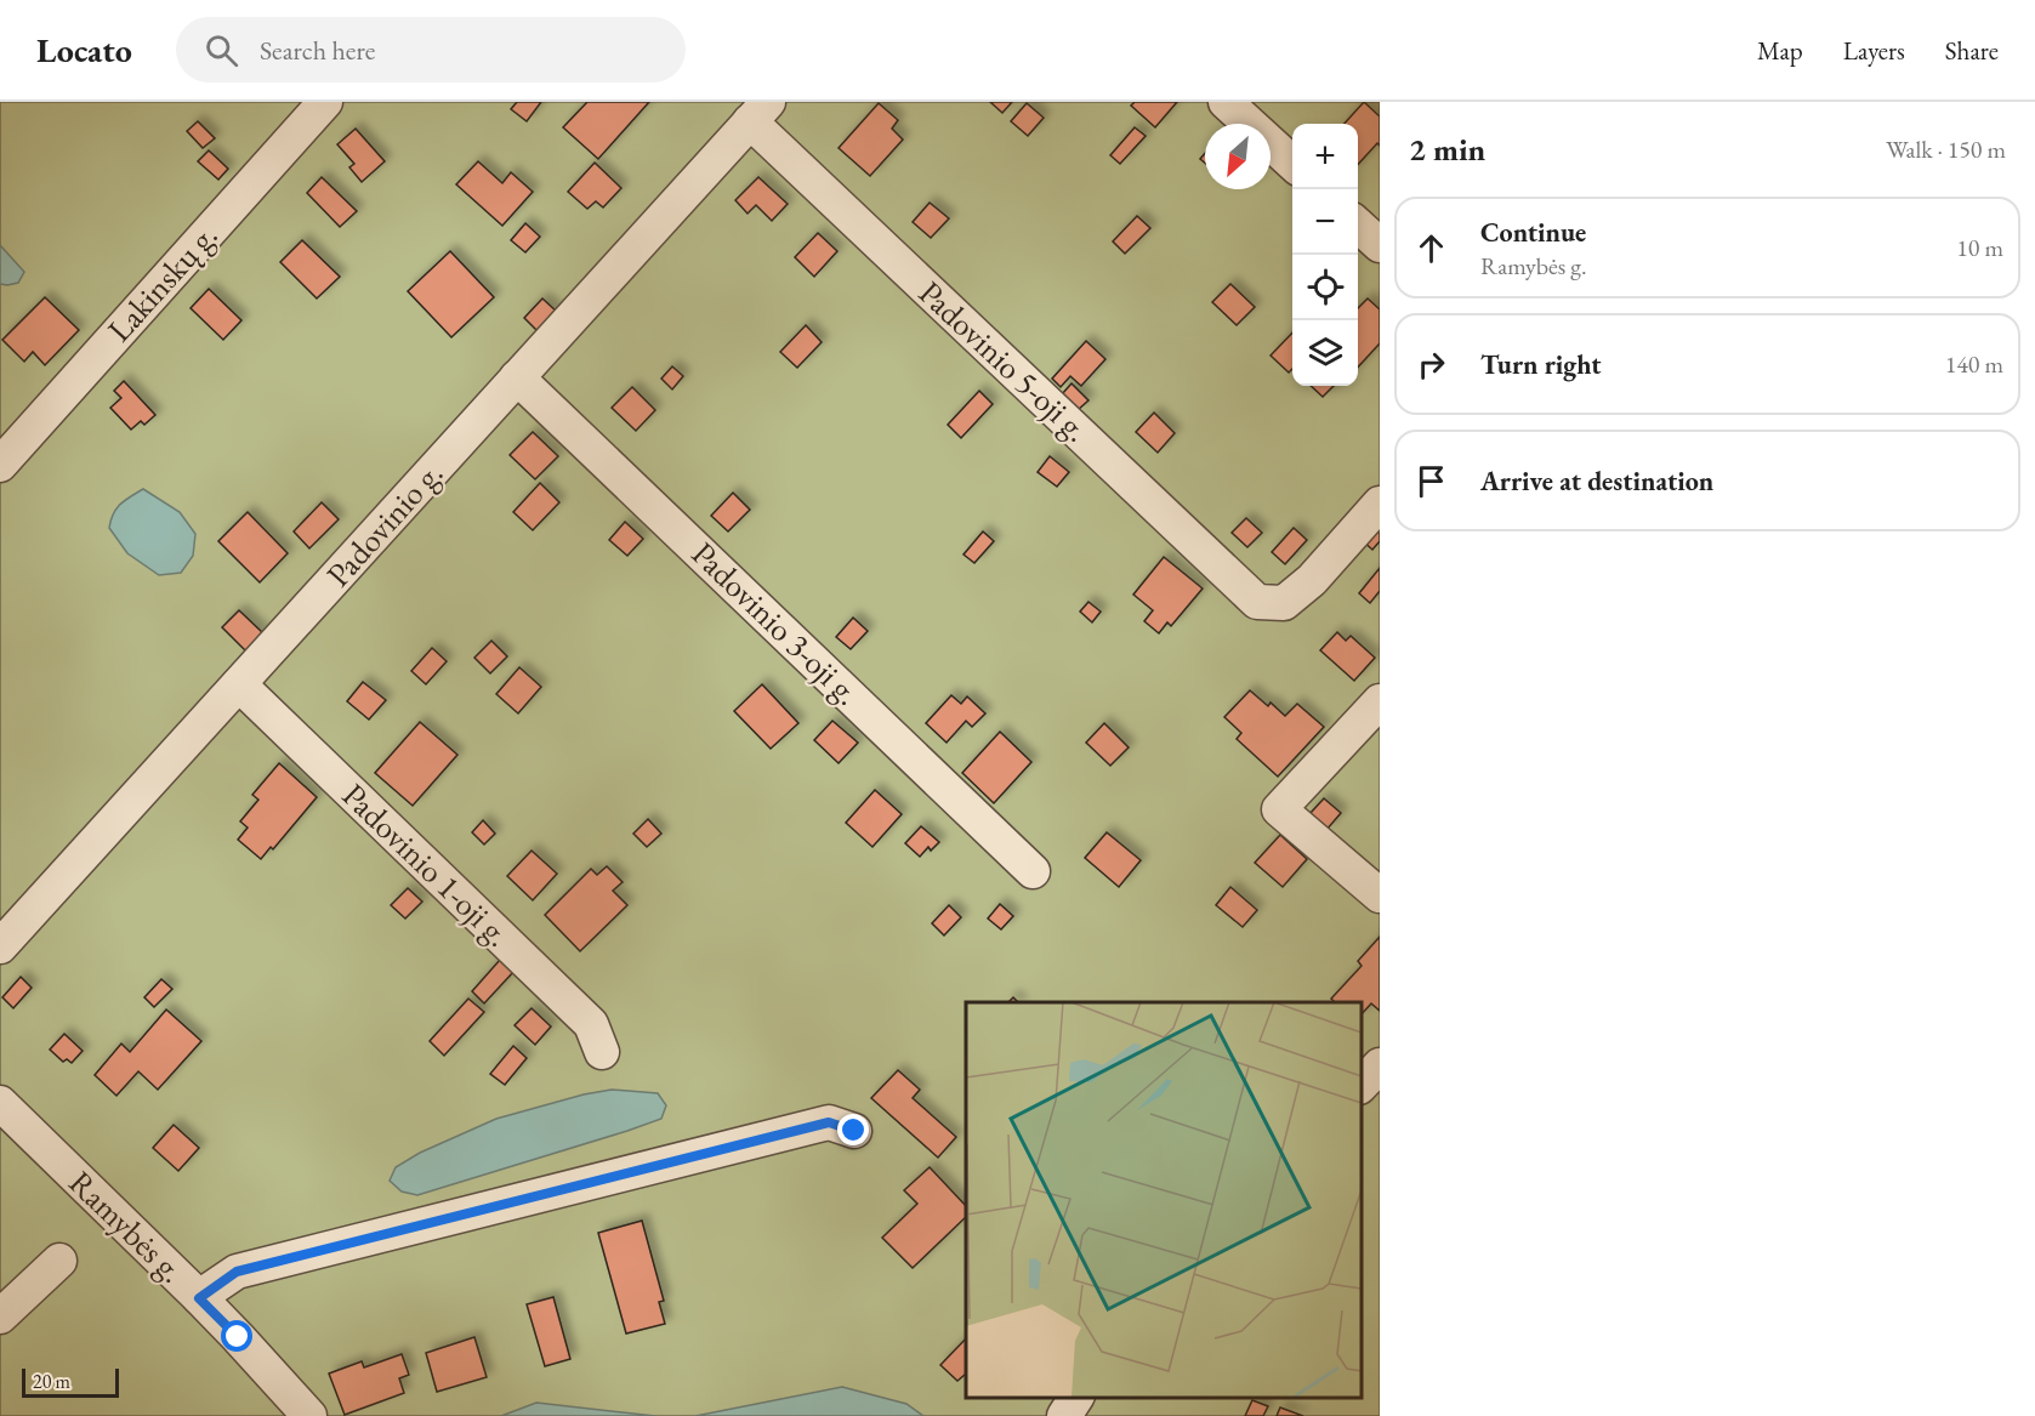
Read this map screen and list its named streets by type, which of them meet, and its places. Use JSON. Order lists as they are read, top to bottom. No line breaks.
{"streets":{"street":["Lakinskų g.","Padovinio 5-oji g.","Padovinio g.","Padovinio 3-oji g.","Padovinio 1-oji g.","Ramybės g."]},"crossings":[["Padovinio 5-oji g.","Padovinio g."],["Padovinio g.","Padovinio 3-oji g."],["Padovinio g.","Padovinio 1-oji g."]],"scale_bar":"20 m","north":"bottom left","page":{"header":"Locato","search":"Search here","nav":["Map","Layers","Share"],"heading":["2 min","Walk · 150 m"],"map_buttons":["+","−"],"list":[["Continue","Ramybės g.","10 m"],["Turn right","140 m"],"Arrive at destination"],"scale":"20 m"}}
